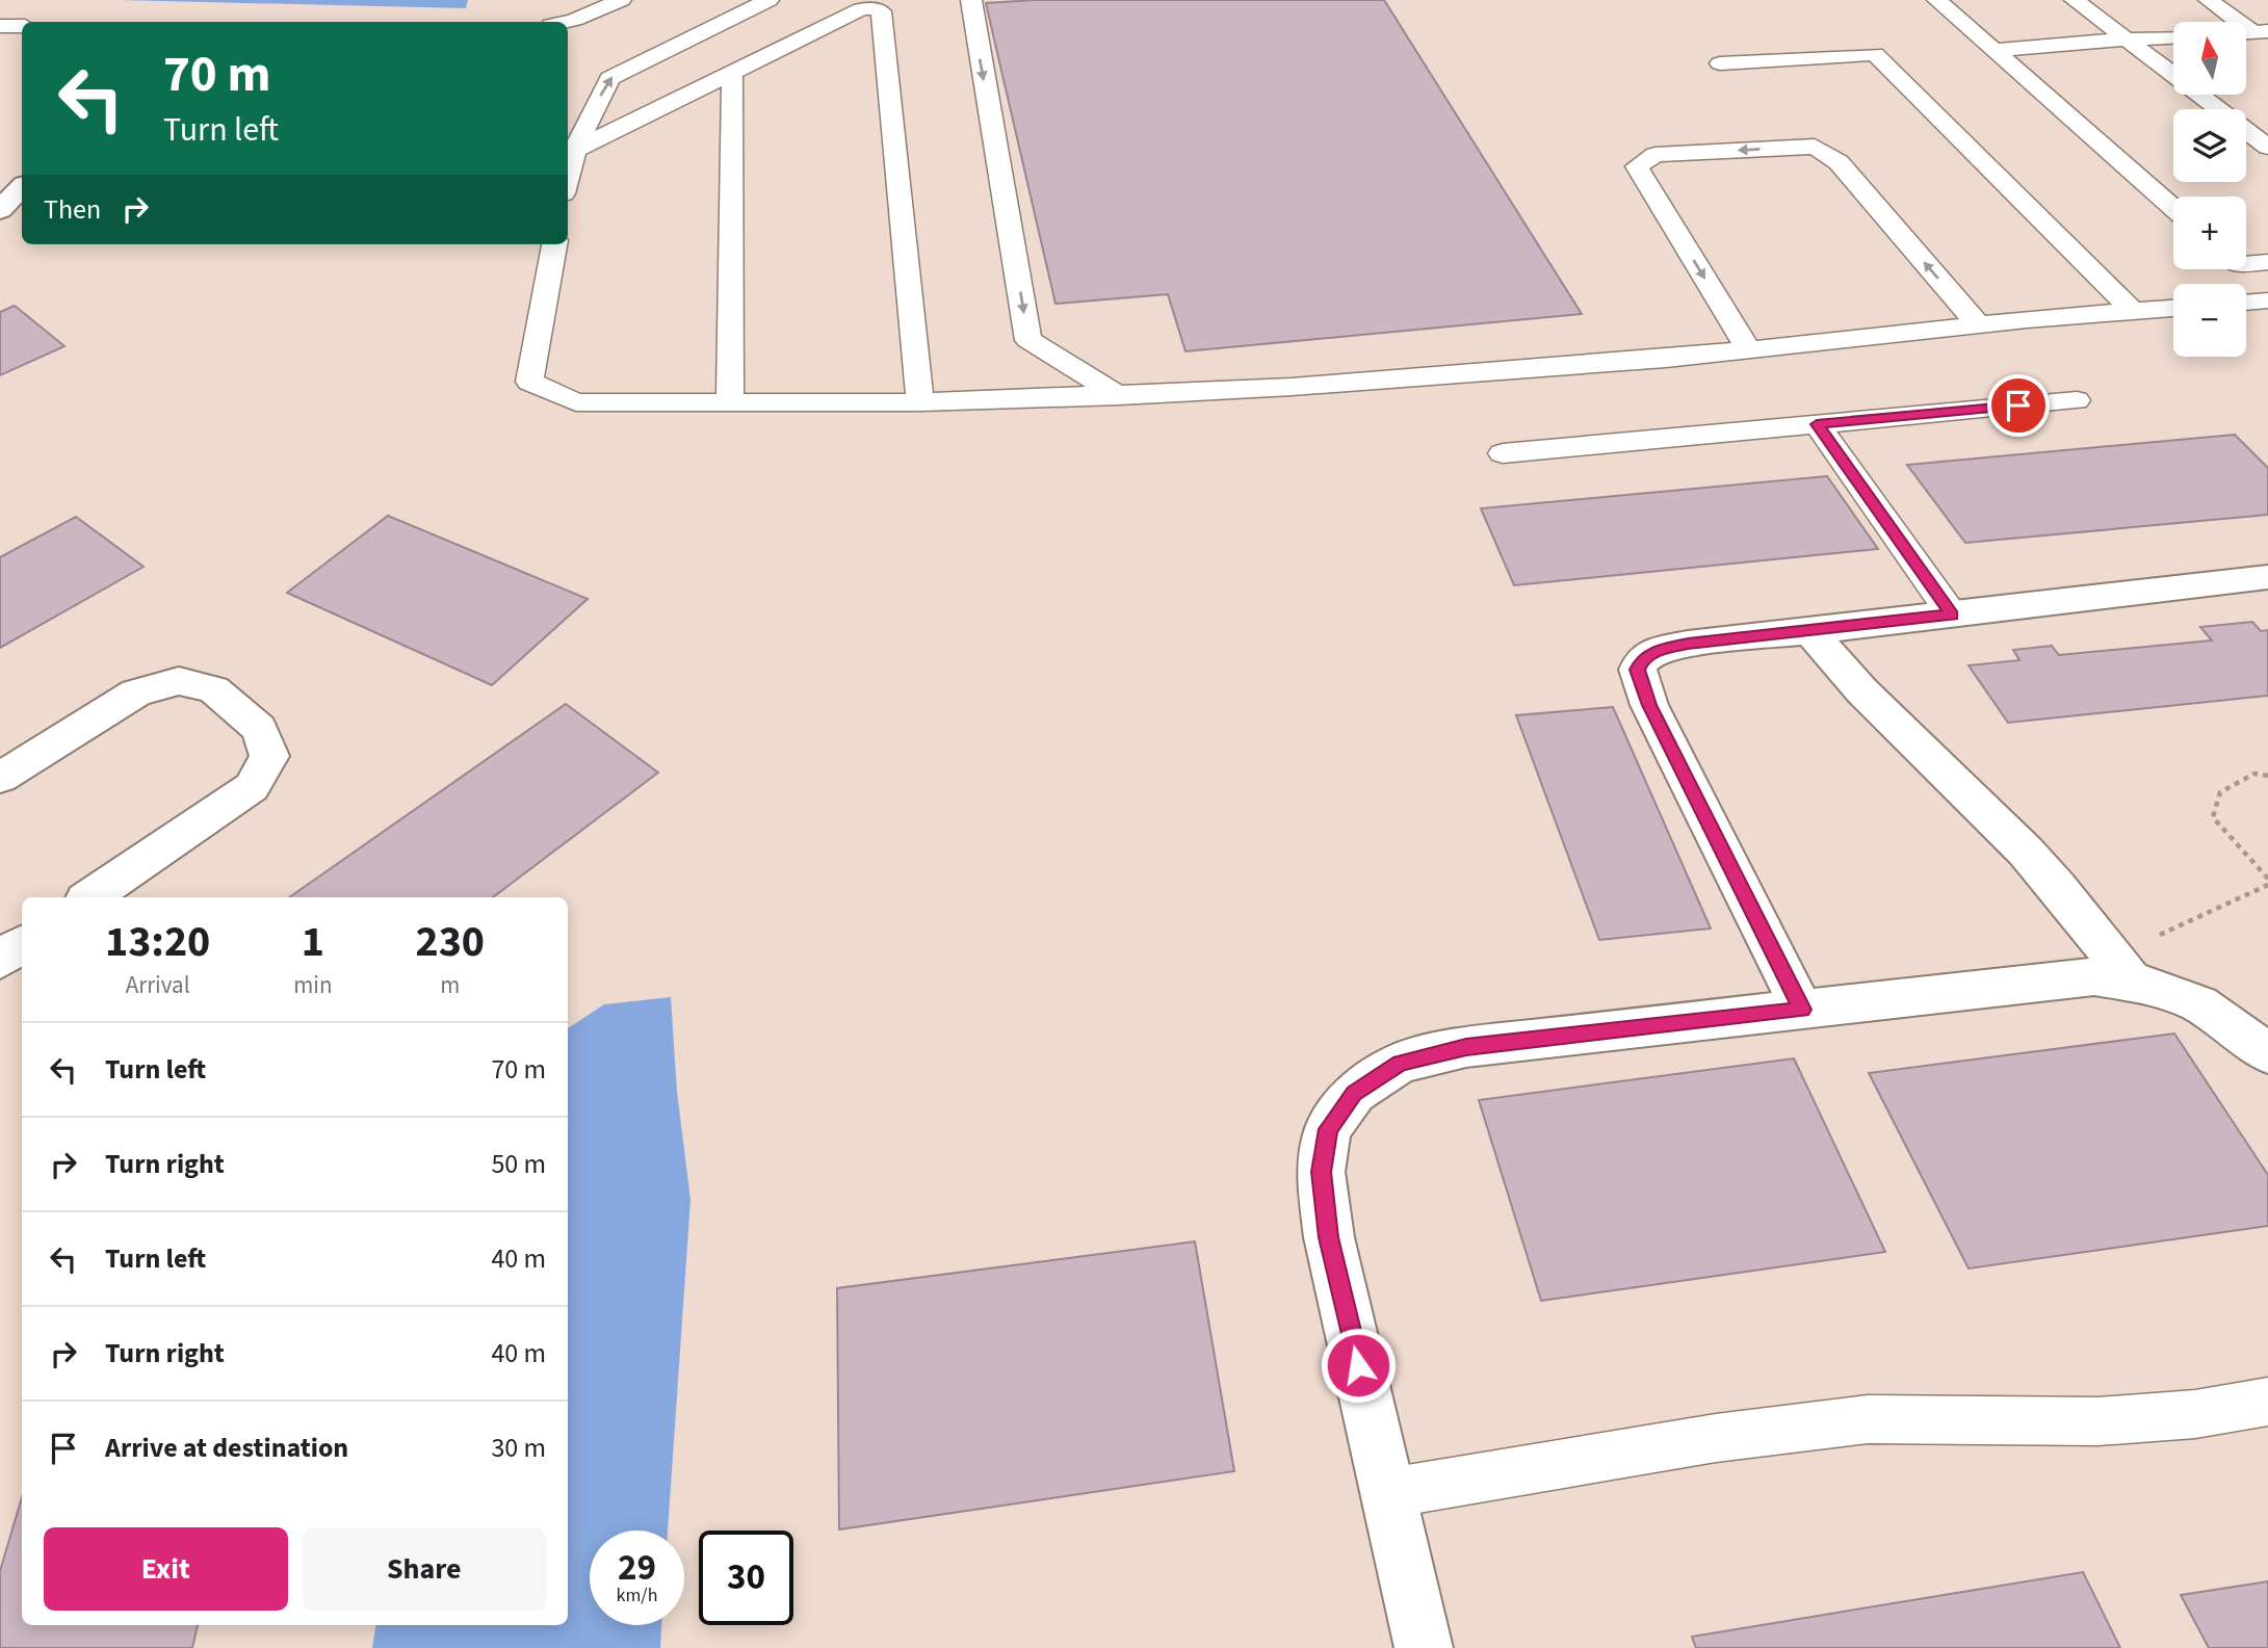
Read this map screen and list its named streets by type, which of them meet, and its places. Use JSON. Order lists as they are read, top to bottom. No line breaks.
{"north":"top","page":{"map_buttons":["+","−"],"turn":["70 m","Turn left"],"then":"Then","eta":["13:20","Arrival","1","min","230","m"],"list":[{"name":"Turn left","value":"70 m"},{"name":"Turn right","value":"50 m"},{"name":"Turn left","value":"40 m"},{"name":"Turn right","value":"40 m"},{"name":"Arrive at destination","value":"30 m"}],"buttons":["Exit","Share"],"speed":"29 km/h","limit":"30"}}
